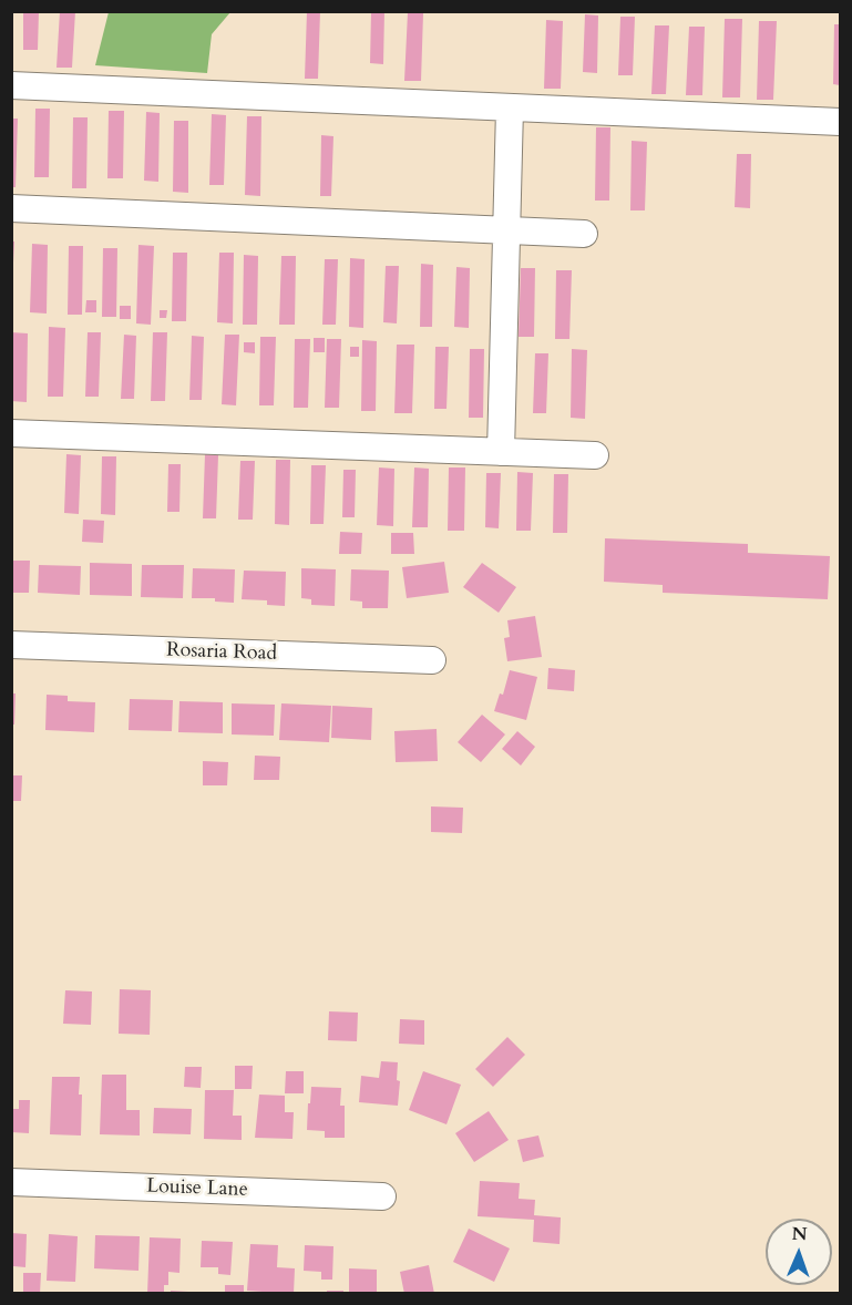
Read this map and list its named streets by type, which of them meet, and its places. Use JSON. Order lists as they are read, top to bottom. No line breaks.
{"streets":{"street":["Rosaria Road","Louise Lane"]},"north":"top"}
